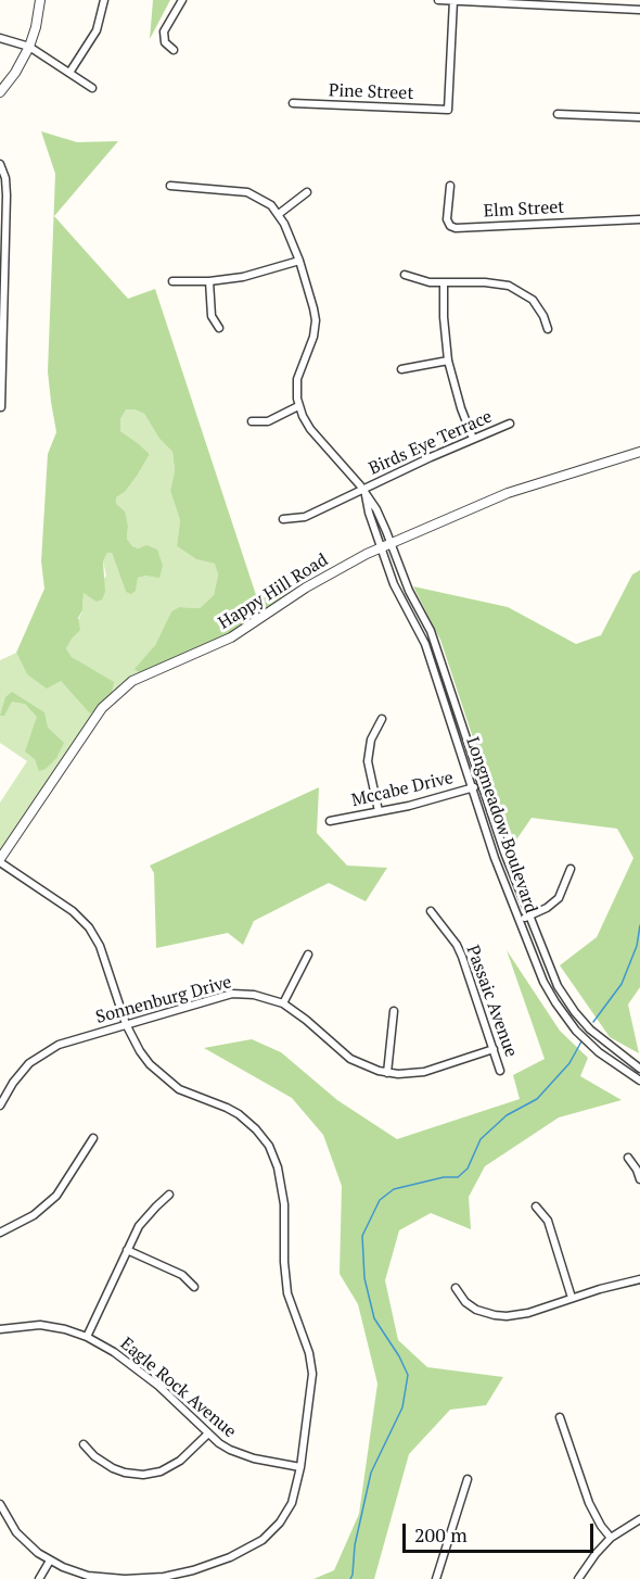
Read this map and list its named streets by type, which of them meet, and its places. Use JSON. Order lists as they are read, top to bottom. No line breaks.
{"streets":{"street":["Pine Street","Elm Street","Birds Eye Terrace","Happy Hill Road","Mccabe Drive","Longmeadow Boulevard","Sonnenburg Drive","Passaic Avenue","Eagle Rock Avenue"]},"crossings":[["Birds Eye Terrace","Longmeadow Boulevard"],["Happy Hill Road","Longmeadow Boulevard"],["Mccabe Drive","Longmeadow Boulevard"],["Sonnenburg Drive","Passaic Avenue"]],"scale_bar":"200 m"}
